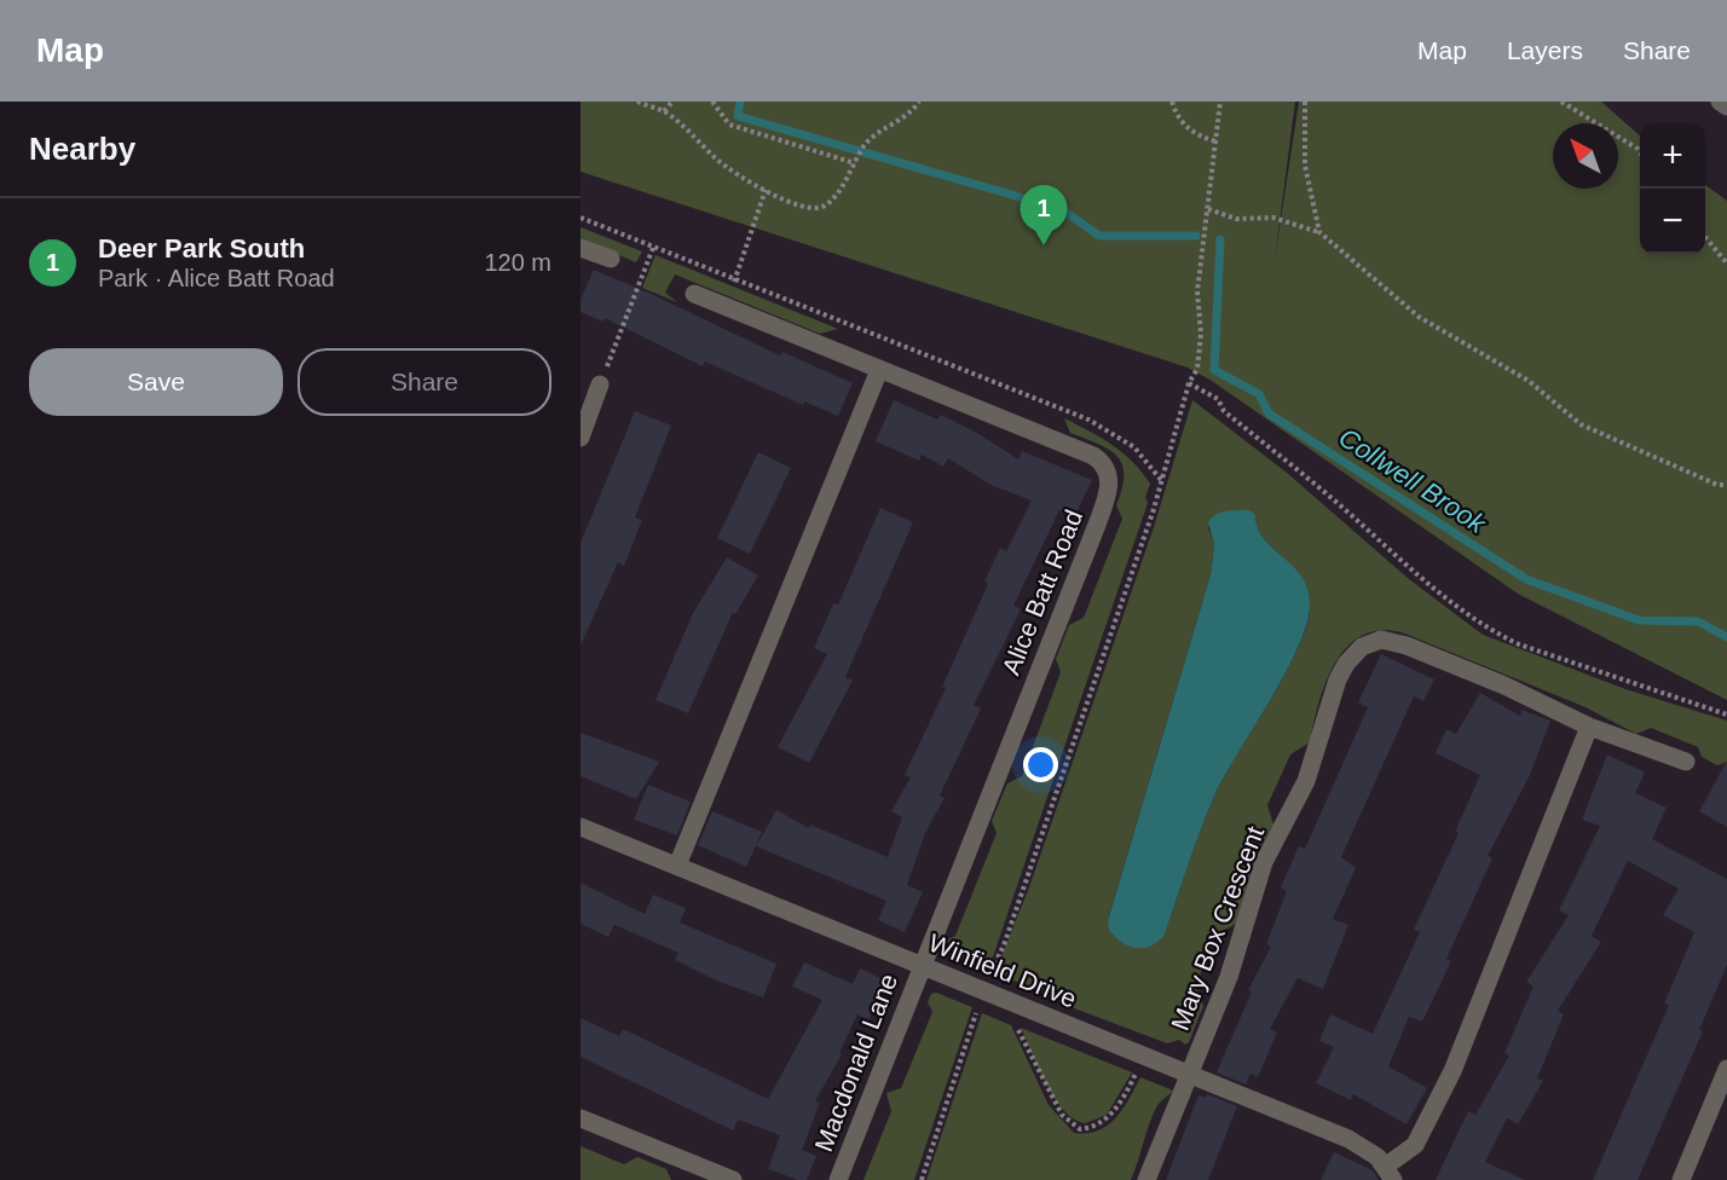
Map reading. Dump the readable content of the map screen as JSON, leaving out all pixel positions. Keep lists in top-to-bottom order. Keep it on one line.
{"streets":{"street":["Alice Batt Road","Mary Box Crescent","Winfield Drive","Macdonald Lane"]},"crossings":[["Alice Batt Road","Winfield Drive"],["Alice Batt Road","Macdonald Lane"],["Mary Box Crescent","Winfield Drive"],["Winfield Drive","Macdonald Lane"]],"water":["Collwell Brook"],"north":"top left","page":{"header":"Map","nav":["Map","Layers","Share"],"heading":"Nearby","map_buttons":["+","−"],"pins":"1","list":[{"mark":"1","name":"Deer Park South","note":"Park · Alice Batt Road","value":"120 m"}],"buttons":["Save","Share"]}}
